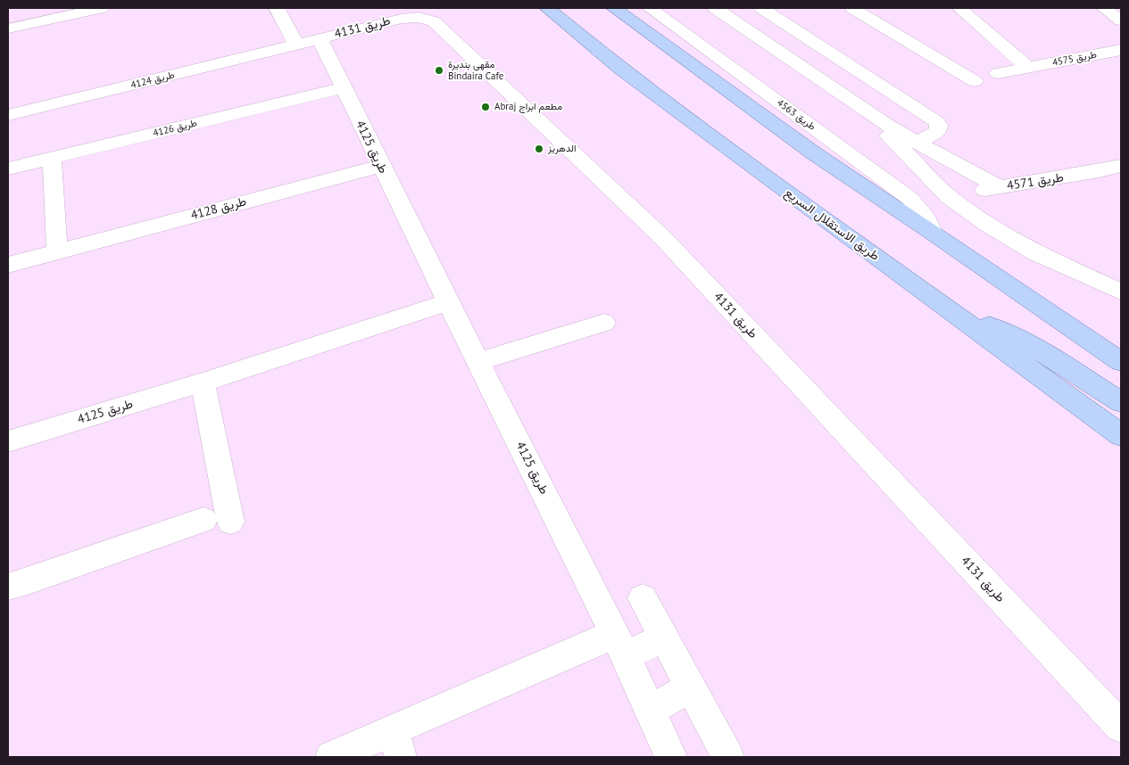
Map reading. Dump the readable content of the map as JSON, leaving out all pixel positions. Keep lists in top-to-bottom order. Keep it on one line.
{"streets":{"main road":["طريق الاستقلال السريع"],"street":["طريق 4131","طريق 4575","طريق 4124","طريق 4563","طريق 4126","طريق 4125","طريق 4571","طريق 4128"]},"crossings":[["طريق 4131","طريق 4124"],["طريق 4131","طريق 4125"],["طريق 4124","طريق 4125"],["طريق 4126","طريق 4125"],["طريق 4125","طريق 4128"]],"places":["مقهى بنديرة Bindaira Cafe","Abraj مطعم ابراج","الدهريز"]}
